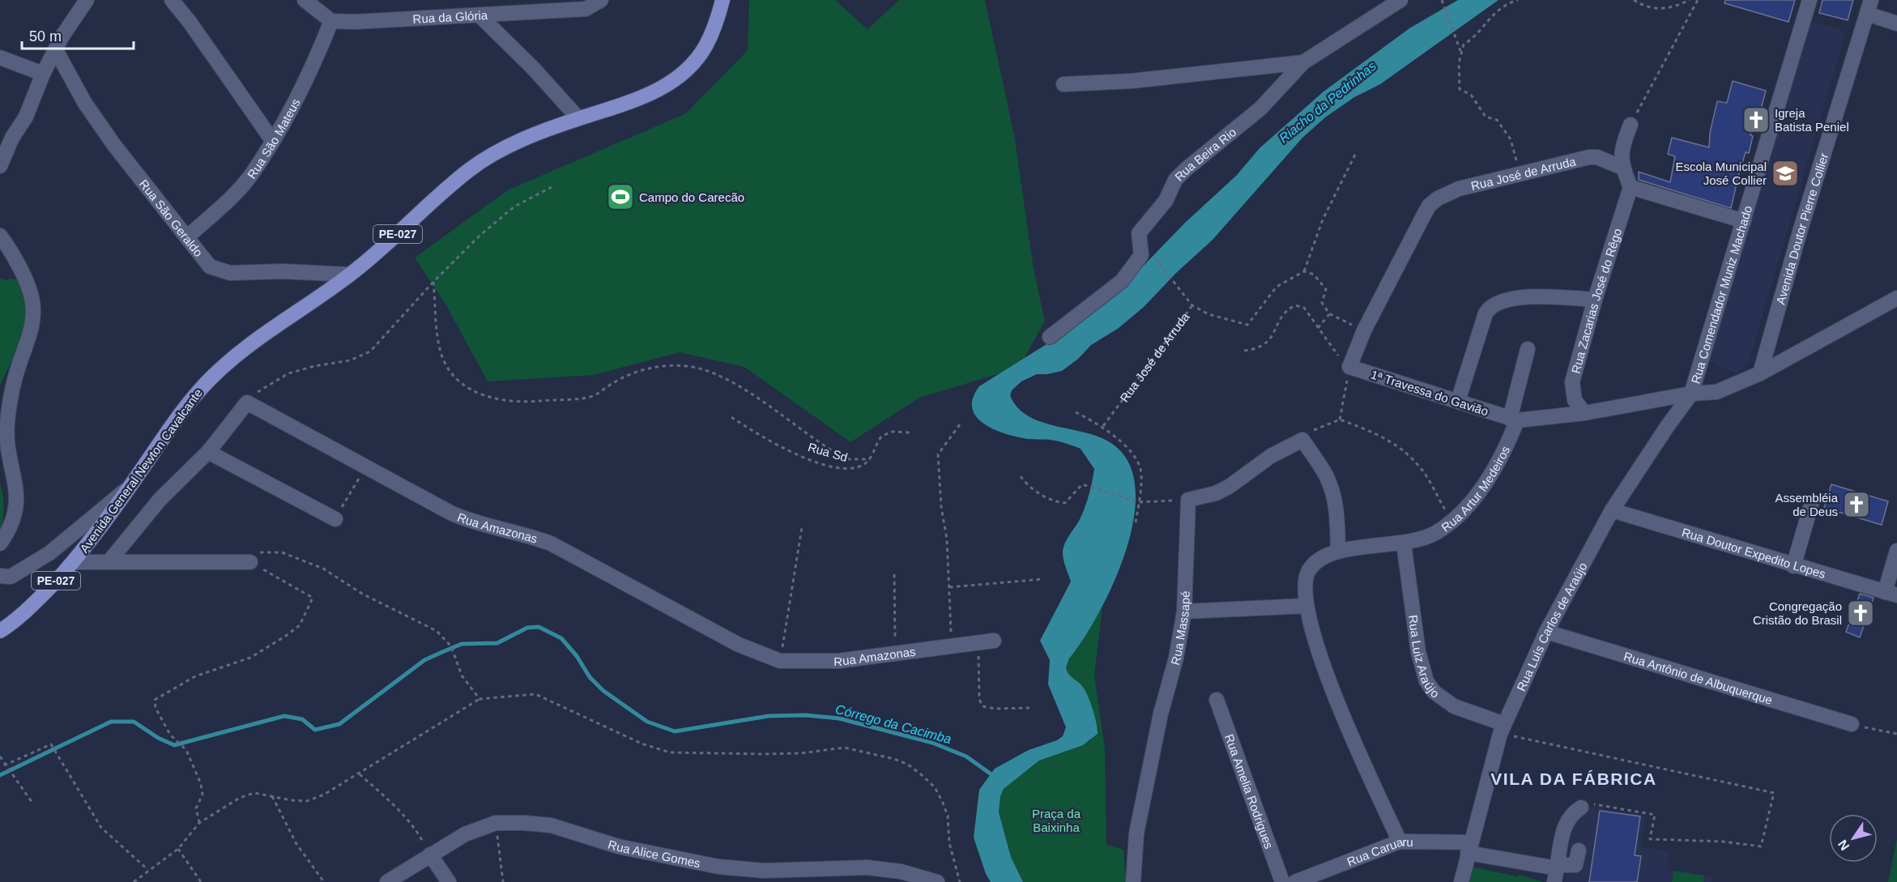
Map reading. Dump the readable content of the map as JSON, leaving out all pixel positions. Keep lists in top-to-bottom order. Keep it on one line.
{"streets":{"main road":["PE-027","Avenida General Newton Cavalcante"],"street":["Rua da Glória","Rua São Mateus","Rua Beira Rio","Rua José de Arruda","Rua São Geraldo","Avenida Doutor Pierre Collier","Rua Comendador Muniz Machado","Rua Zacarias José do Rêgo","1ª Travessa do Gavião","Rua Artur Medeiros","Rua Amazonas","Rua Doutor Expedito Lopes","Rua Luís Carlos de Araújo","Rua Massapé","Rua Luiz Araújo","Rua Antônio de Albuquerque","Rua Amelia Rodrigues","Rua Alice Gomes","Rua Caruaru"],"path":["Rua Sd"]},"crossings":[["Rua da Glória","Rua São Mateus"],["Rua São Mateus","Rua São Geraldo"],["Rua José de Arruda","1ª Travessa do Gavião"],["Rua São Geraldo","Avenida General Newton Cavalcante"],["Rua Comendador Muniz Machado","Rua Luís Carlos de Araújo"],["1ª Travessa do Gavião","Rua Artur Medeiros"],["Rua Artur Medeiros","Rua Luiz Araújo"],["Rua Artur Medeiros","Rua Caruaru"],["Rua Doutor Expedito Lopes","Rua Luís Carlos de Araújo"],["Rua Luís Carlos de Araújo","Rua Luiz Araújo"],["Rua Luís Carlos de Araújo","Rua Antônio de Albuquerque"],["Rua Luís Carlos de Araújo","Rua Caruaru"]],"districts":["VILA DA FÁBRICA"],"water":["Riacho da Pedrinhas","Córrego da Cacimba"],"parks":["Praça da Baixinha"],"places":{"church":["Igreja Batista Peniel","Assembléia de Deus","Congregação Cristão do Brasil"],"school or university":["Escola Municipal José Collier"],"sports":["Campo do Carecão"]},"scale_bar":"50 m","north":"bottom left"}
